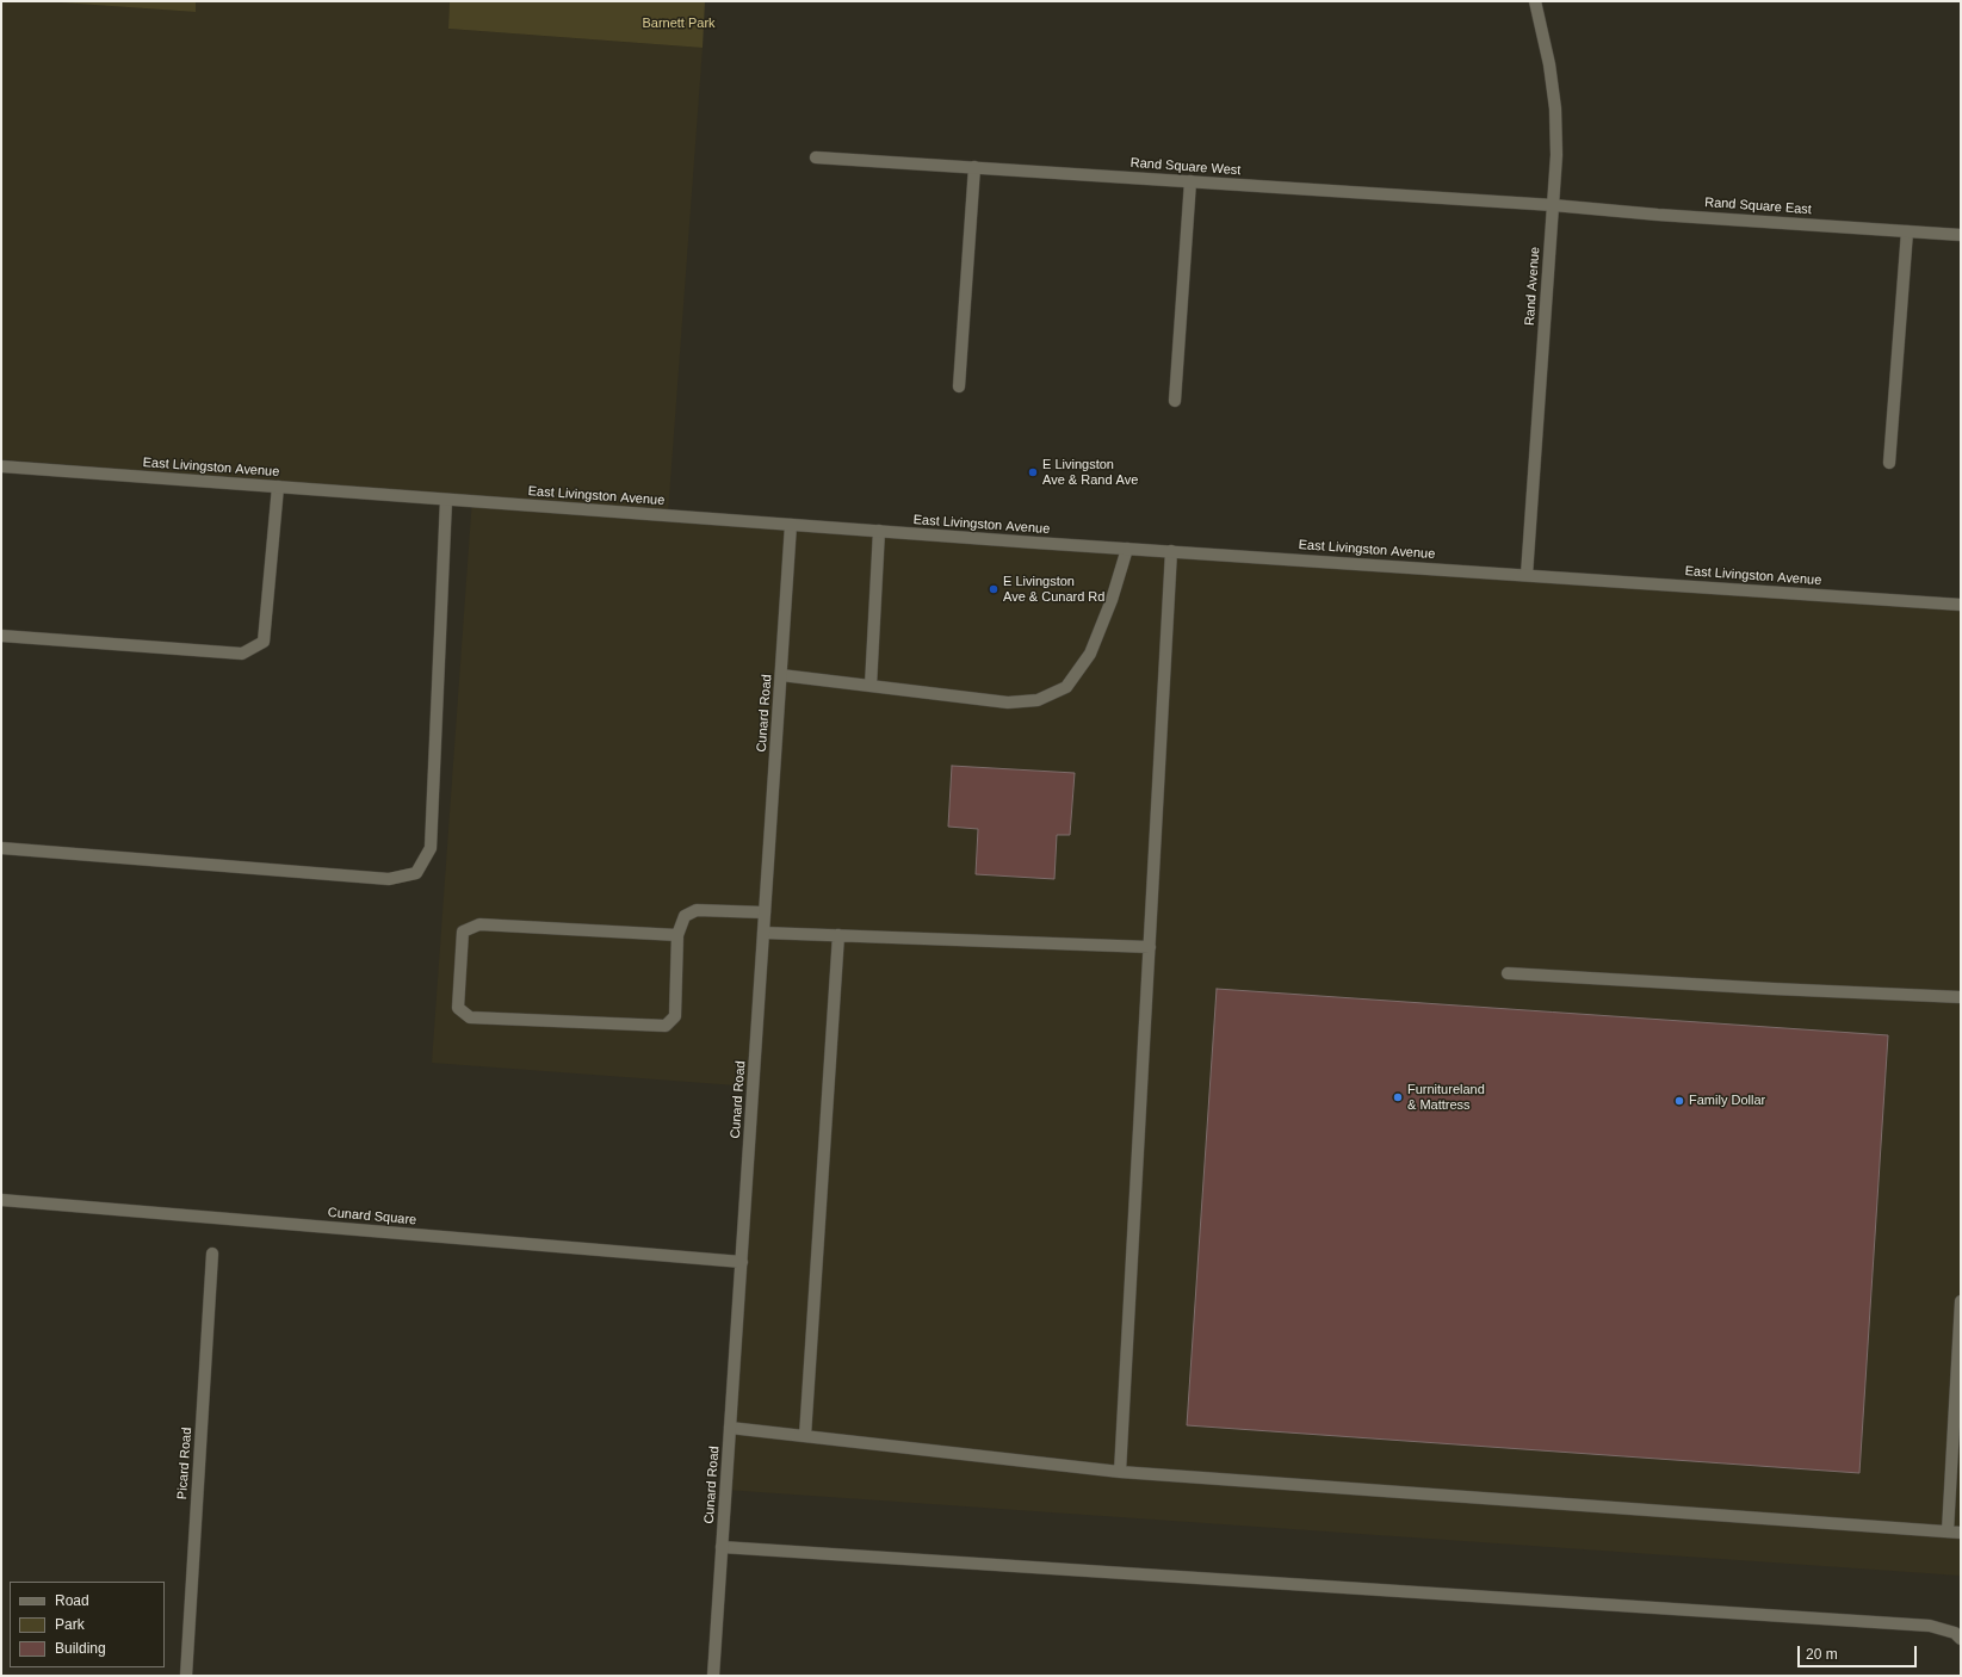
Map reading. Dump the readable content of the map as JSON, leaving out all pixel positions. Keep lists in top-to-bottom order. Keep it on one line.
{"streets":{"street":["Rand Square West","Rand Square East","Rand Avenue","East Livingston Avenue","Cunard Road","Cunard Square","Picard Road"]},"crossings":[["Rand Square West","Rand Square East"],["Rand Square West","Rand Avenue"],["Rand Square East","Rand Avenue"],["Rand Avenue","East Livingston Avenue"],["East Livingston Avenue","Cunard Road"],["Cunard Road","Cunard Square"]],"parks":["Barnett Park"],"places":["E Livingston Ave & Rand Ave","E Livingston Ave & Cunard Rd","Furnitureland & Mattress","Family Dollar"],"legend":["Road","Park","Building"],"scale_bar":"20 m"}
